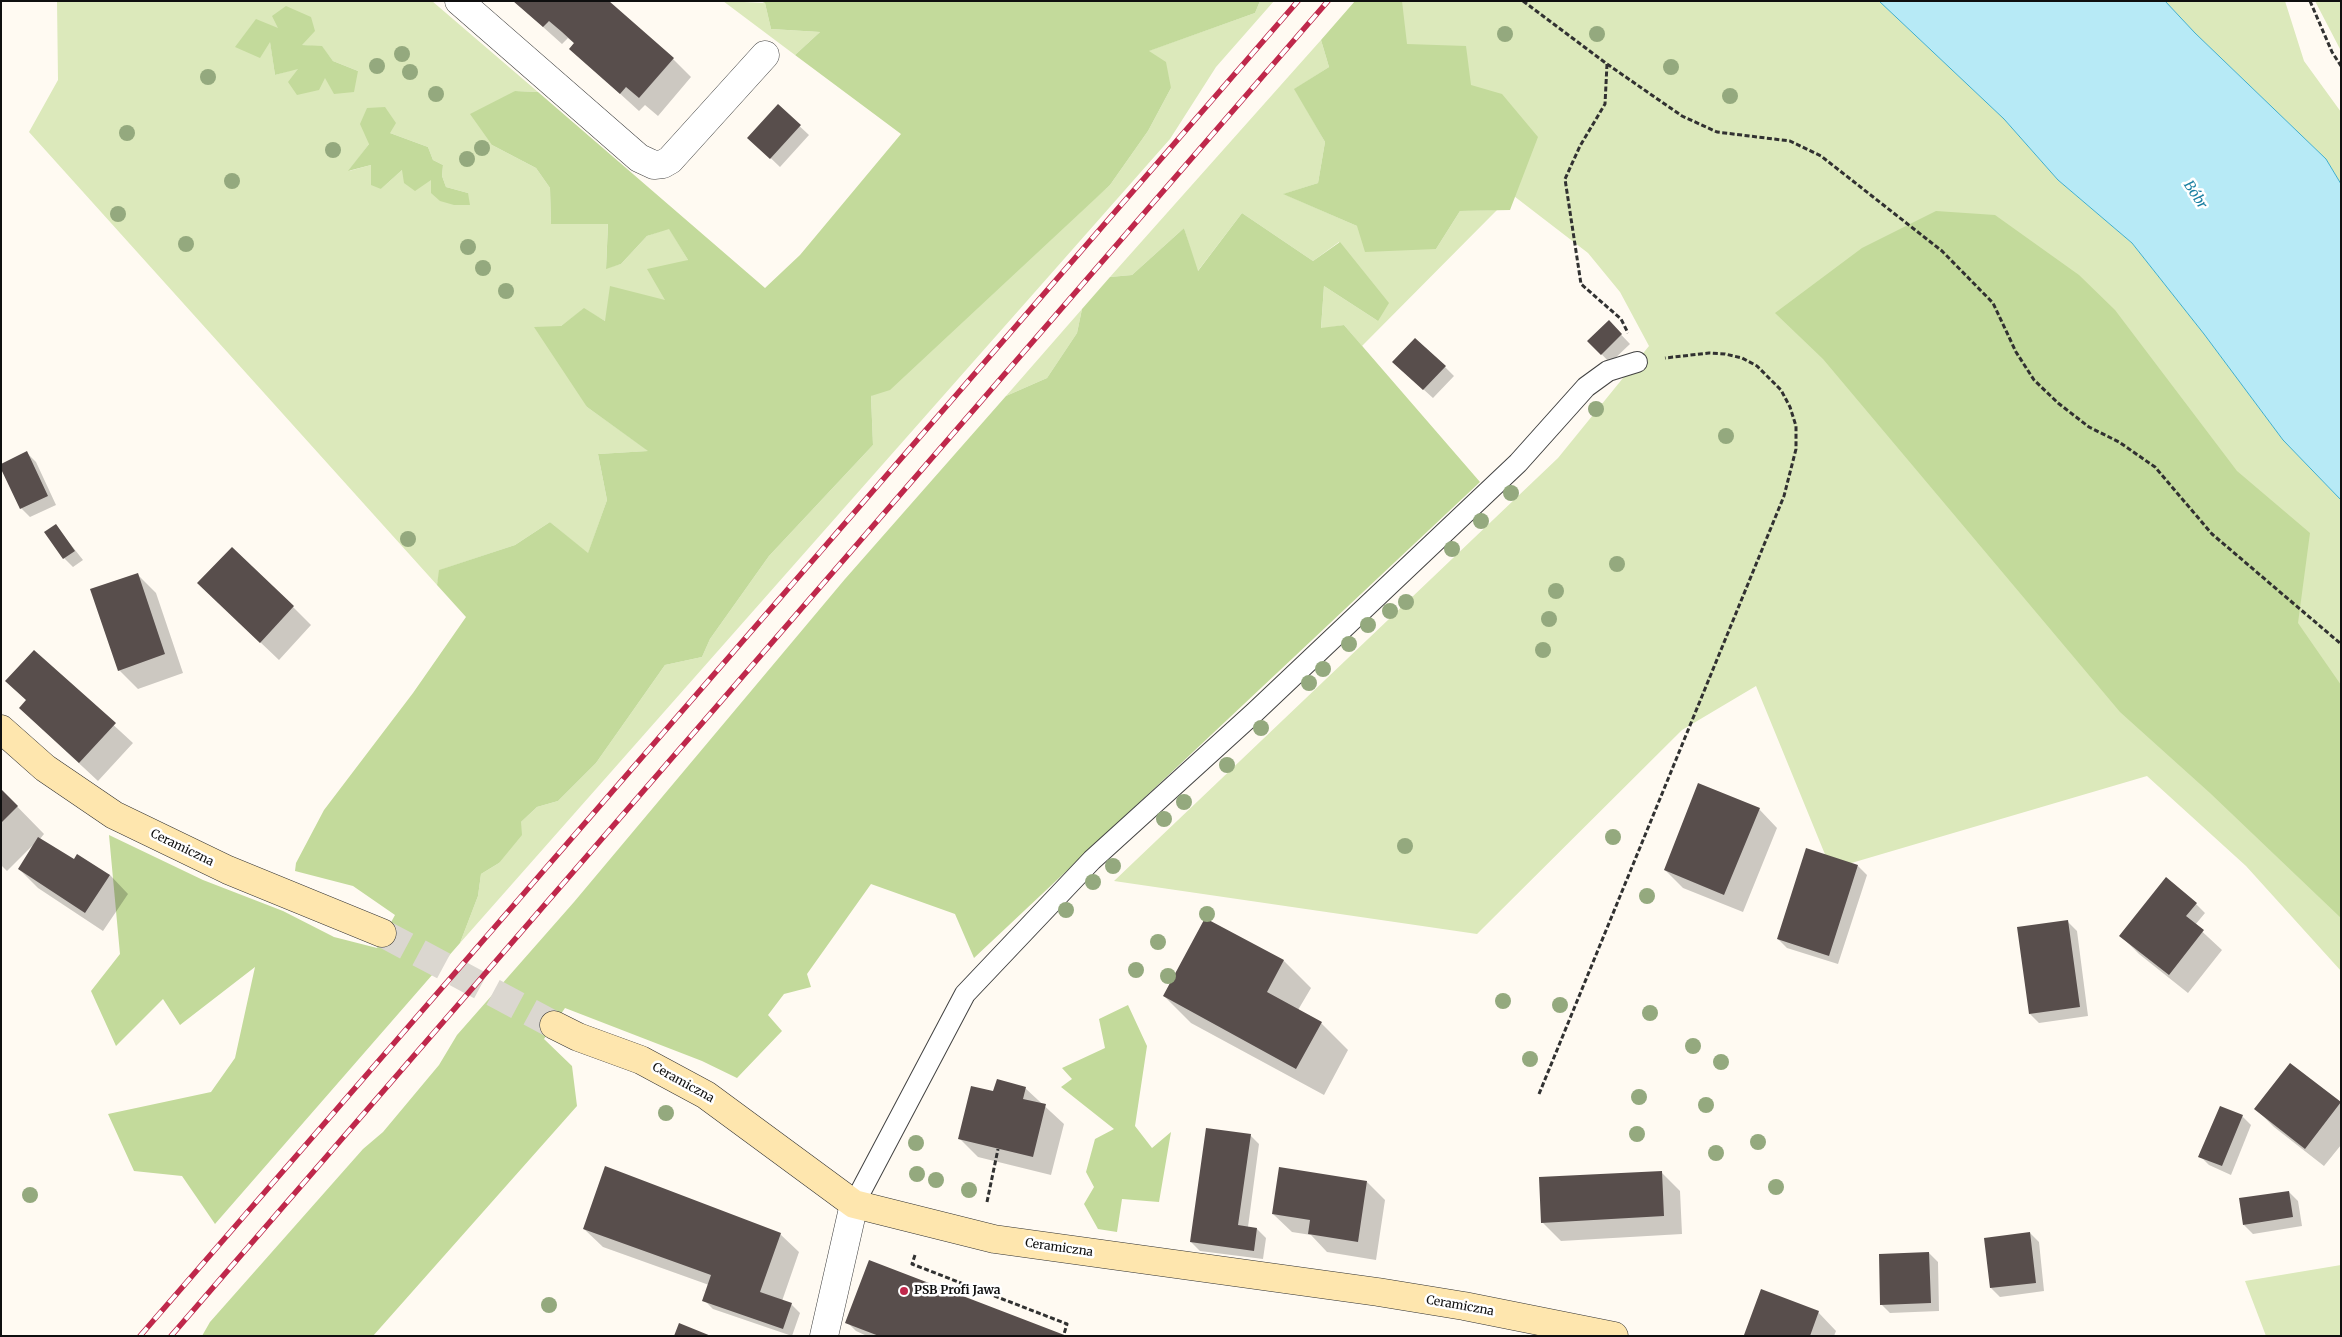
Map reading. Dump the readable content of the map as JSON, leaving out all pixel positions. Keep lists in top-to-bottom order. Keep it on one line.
{"streets":{"street":["Ceramiczna"]},"water":["Bóbr"],"places":["PSB Profi Jawa"]}
